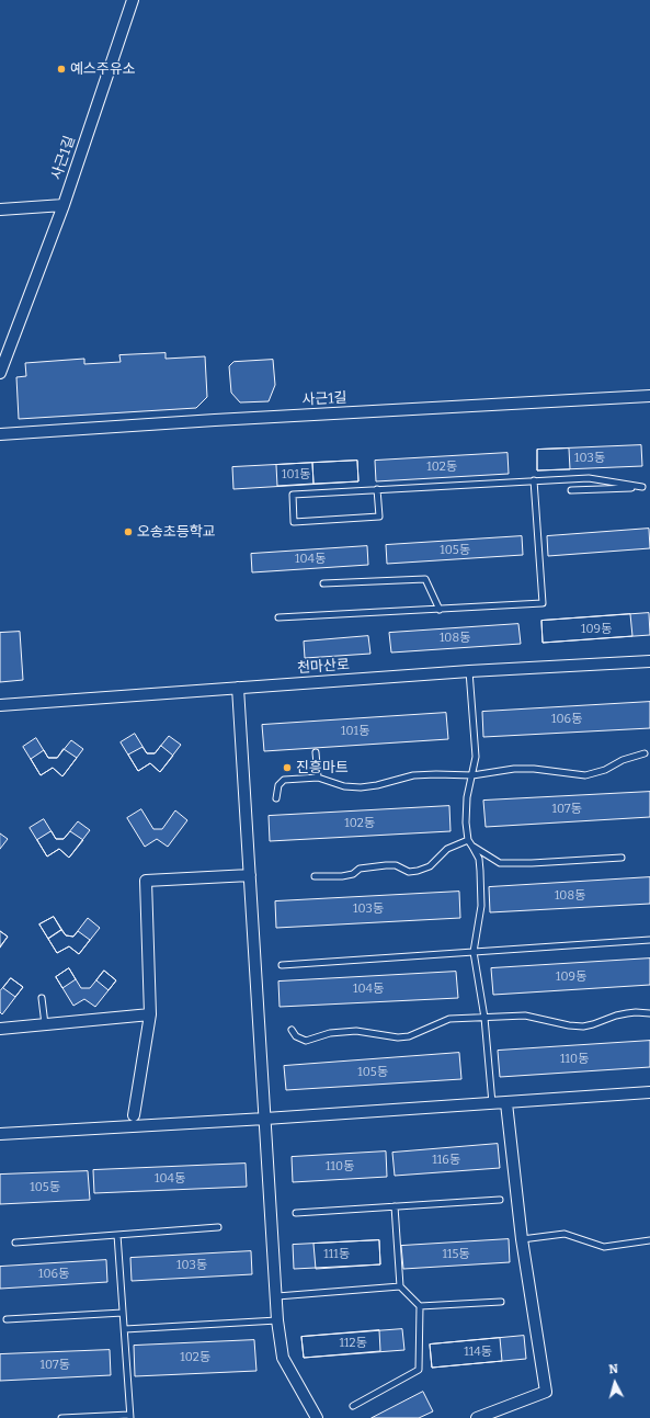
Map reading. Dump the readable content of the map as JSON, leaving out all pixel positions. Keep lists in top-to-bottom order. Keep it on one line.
{"streets":{"street":["사근1길","천마산로"]},"places":["예스주유소","오송초등학교","진흥마트"],"house_numbers":["103동","102동","101동","105동","104동","109동","108동","106동","101동","107동","102동","108동","103동","109동","104동","110동","105동","116동","110동","104동","105동","111동","115동","103동","106동","112동","114동","102동","107동"],"north":"top"}
